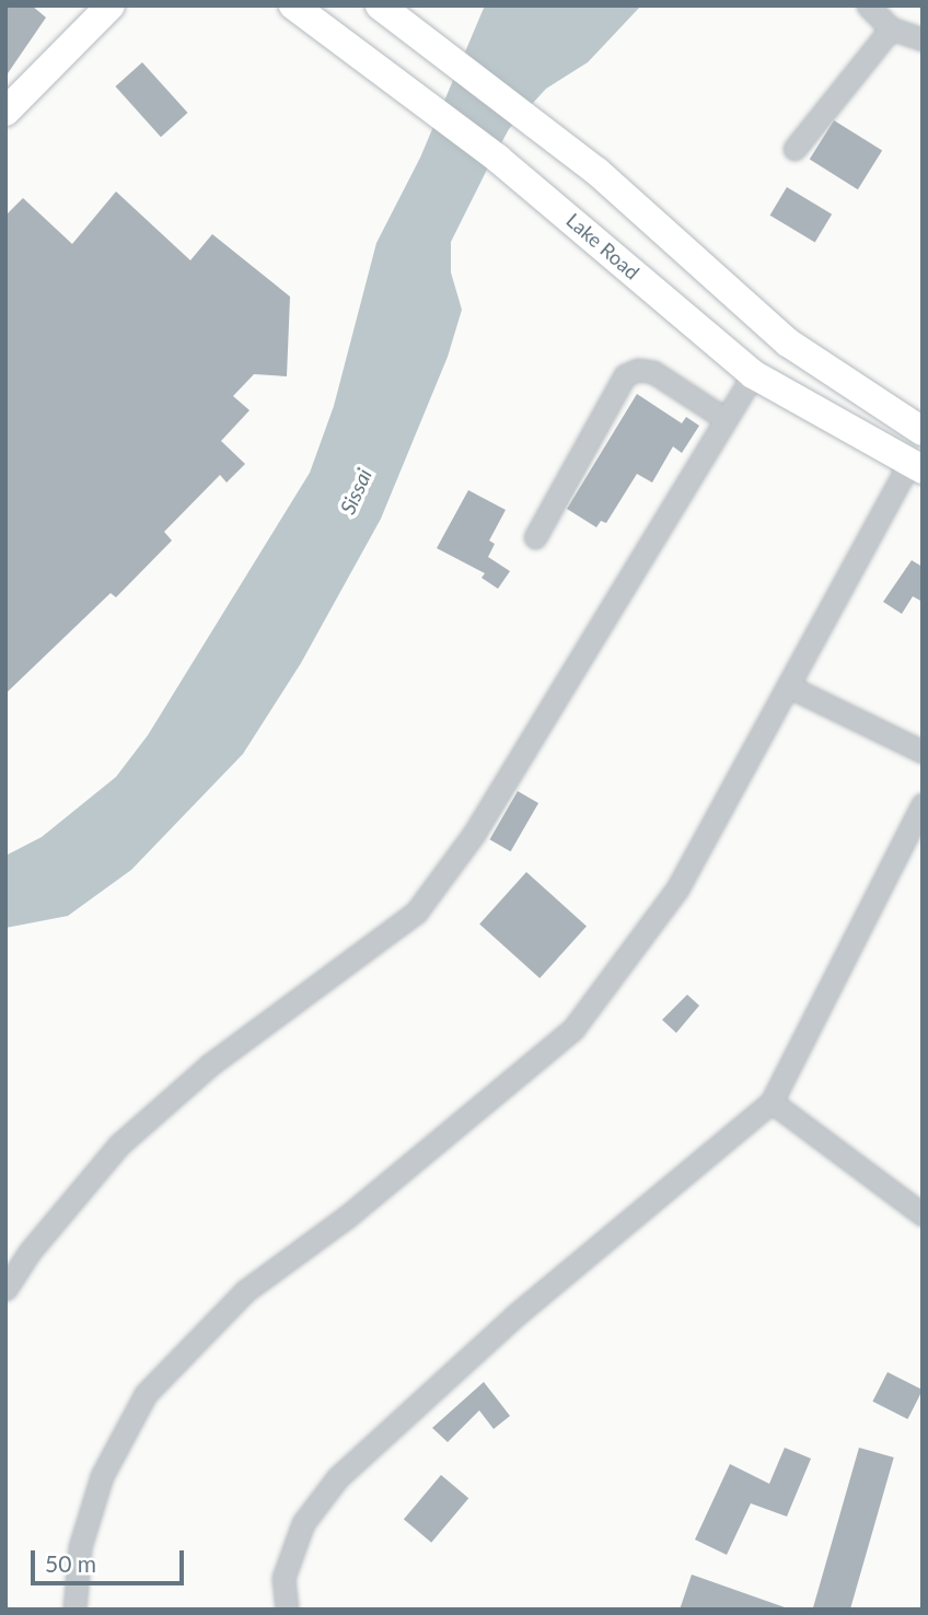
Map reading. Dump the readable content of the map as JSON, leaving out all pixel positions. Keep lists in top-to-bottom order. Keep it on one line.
{"streets":{"main road":["Lake Road"]},"water":["Sissai"],"scale_bar":"50 m"}
